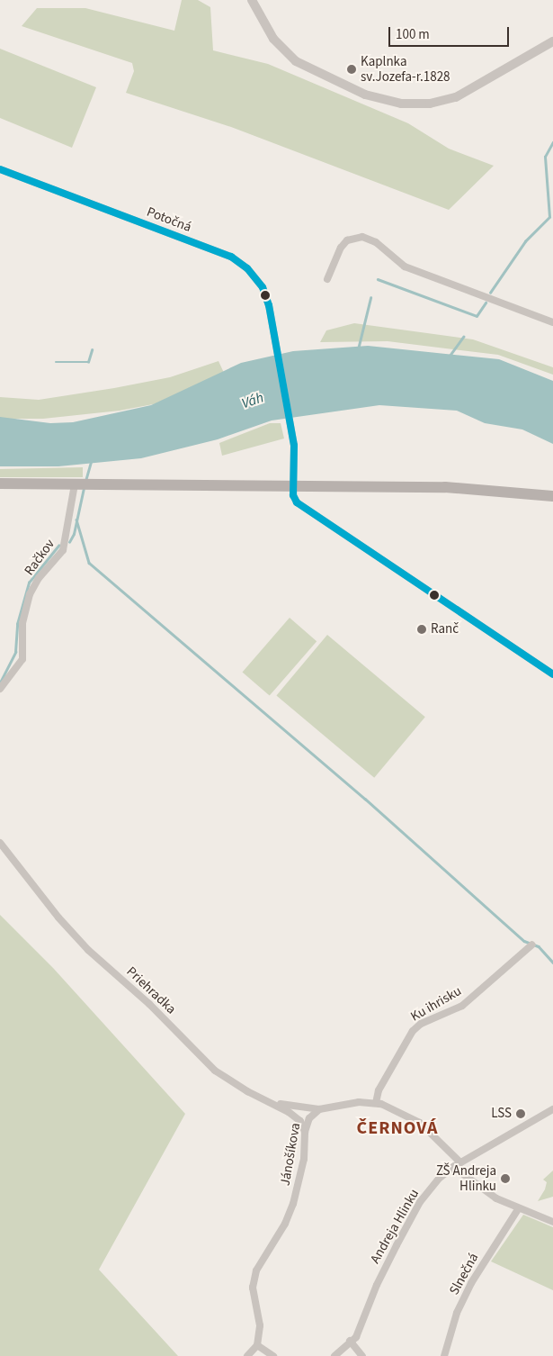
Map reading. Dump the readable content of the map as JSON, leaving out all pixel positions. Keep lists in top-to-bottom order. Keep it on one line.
{"streets":{"street":["Potočná","Račkov","Priehradka","Ku ihrisku","Jánošíkova","Andreja Hlinku","Slnečná"]},"crossings":[["Priehradka","Jánošíkova"]],"districts":["ČERNOVÁ"],"water":["Váh"],"places":["Kaplnka sv.Jozefa-r.1828","Ranč","LSS","ZŠ Andreja Hlinku"],"scale_bar":"100 m"}
